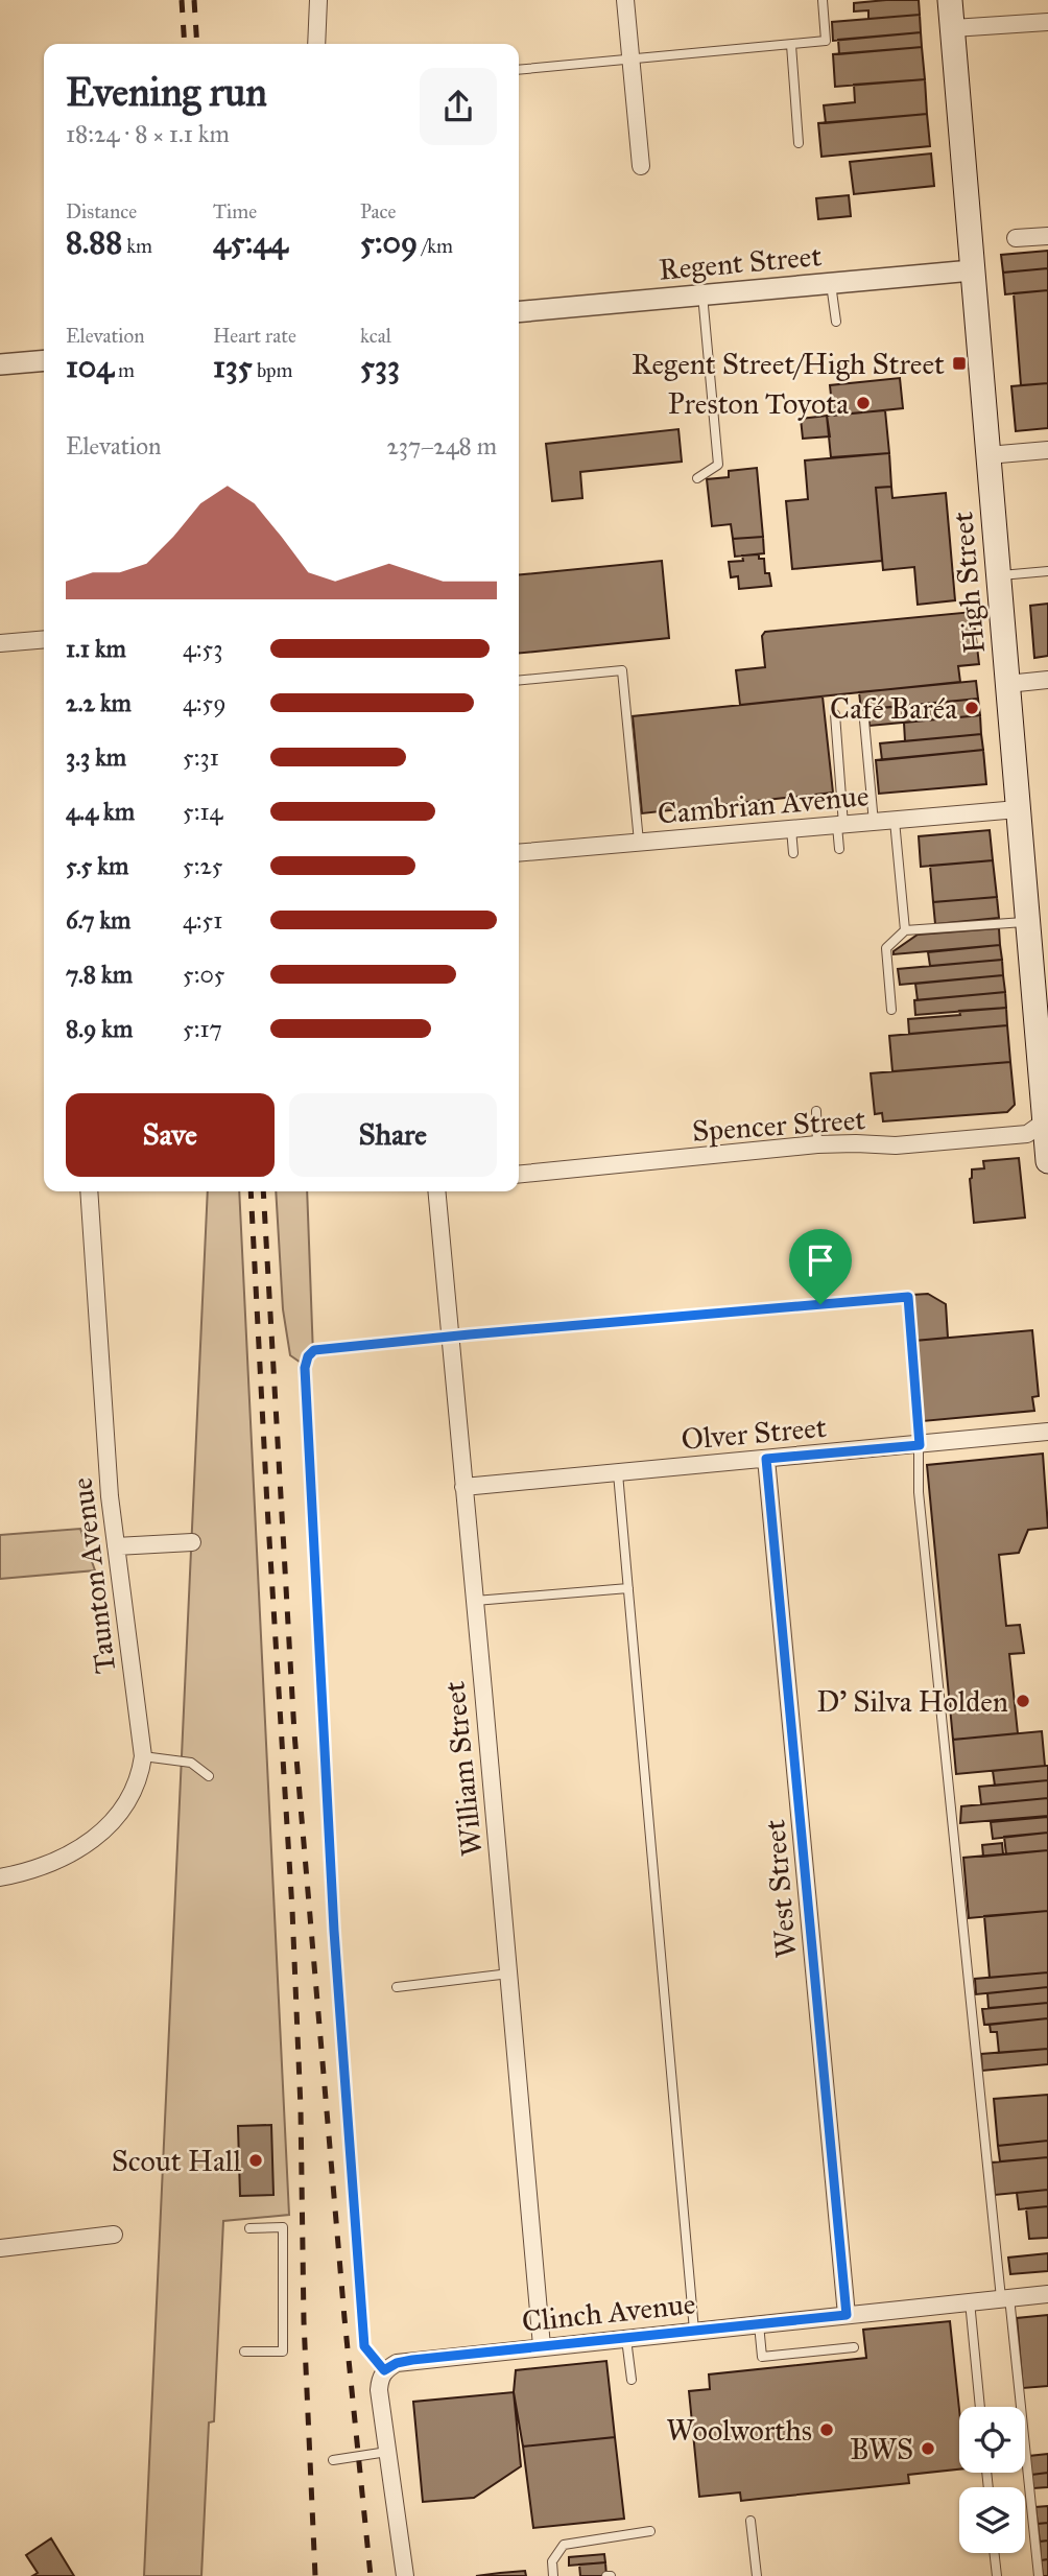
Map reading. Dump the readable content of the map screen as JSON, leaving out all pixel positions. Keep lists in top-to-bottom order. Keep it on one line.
{"streets":{"main road":["High Street"],"street":["Regent Street","Cambrian Avenue","Spencer Street","Olver Street","Taunton Avenue","William Street","West Street","Clinch Avenue"]},"crossings":[["Regent Street","High Street"],["High Street","Cambrian Avenue"],["High Street","Spencer Street"],["Olver Street","William Street"],["Olver Street","West Street"],["William Street","Clinch Avenue"],["West Street","Clinch Avenue"]],"places":{"transit":["Regent Street/High Street"],"other":["Preston Toyota","Café Baréa","D’ Silva Holden","Scout Hall","Woolworths","BWS"]},"page":{"heading":["Evening run","18:24 · 8 × 1.1 km"],"stats":[["Distance","8.88 km"],["Time","45:44"],["Pace","5:09 /km"],["Elevation","104 m"],["Heart rate","135 bpm"],["kcal","533"]],"chart":["Elevation","237–248 m"],"list":[{"name":"1.1 km","note":"4:53"},{"name":"2.2 km","note":"4:59"},{"name":"3.3 km","note":"5:31"},{"name":"4.4 km","note":"5:14"},{"name":"5.5 km","note":"5:25"},{"name":"6.7 km","note":"4:51"},{"name":"7.8 km","note":"5:05"},{"name":"8.9 km","note":"5:17"}],"buttons":["Save","Share"]}}
